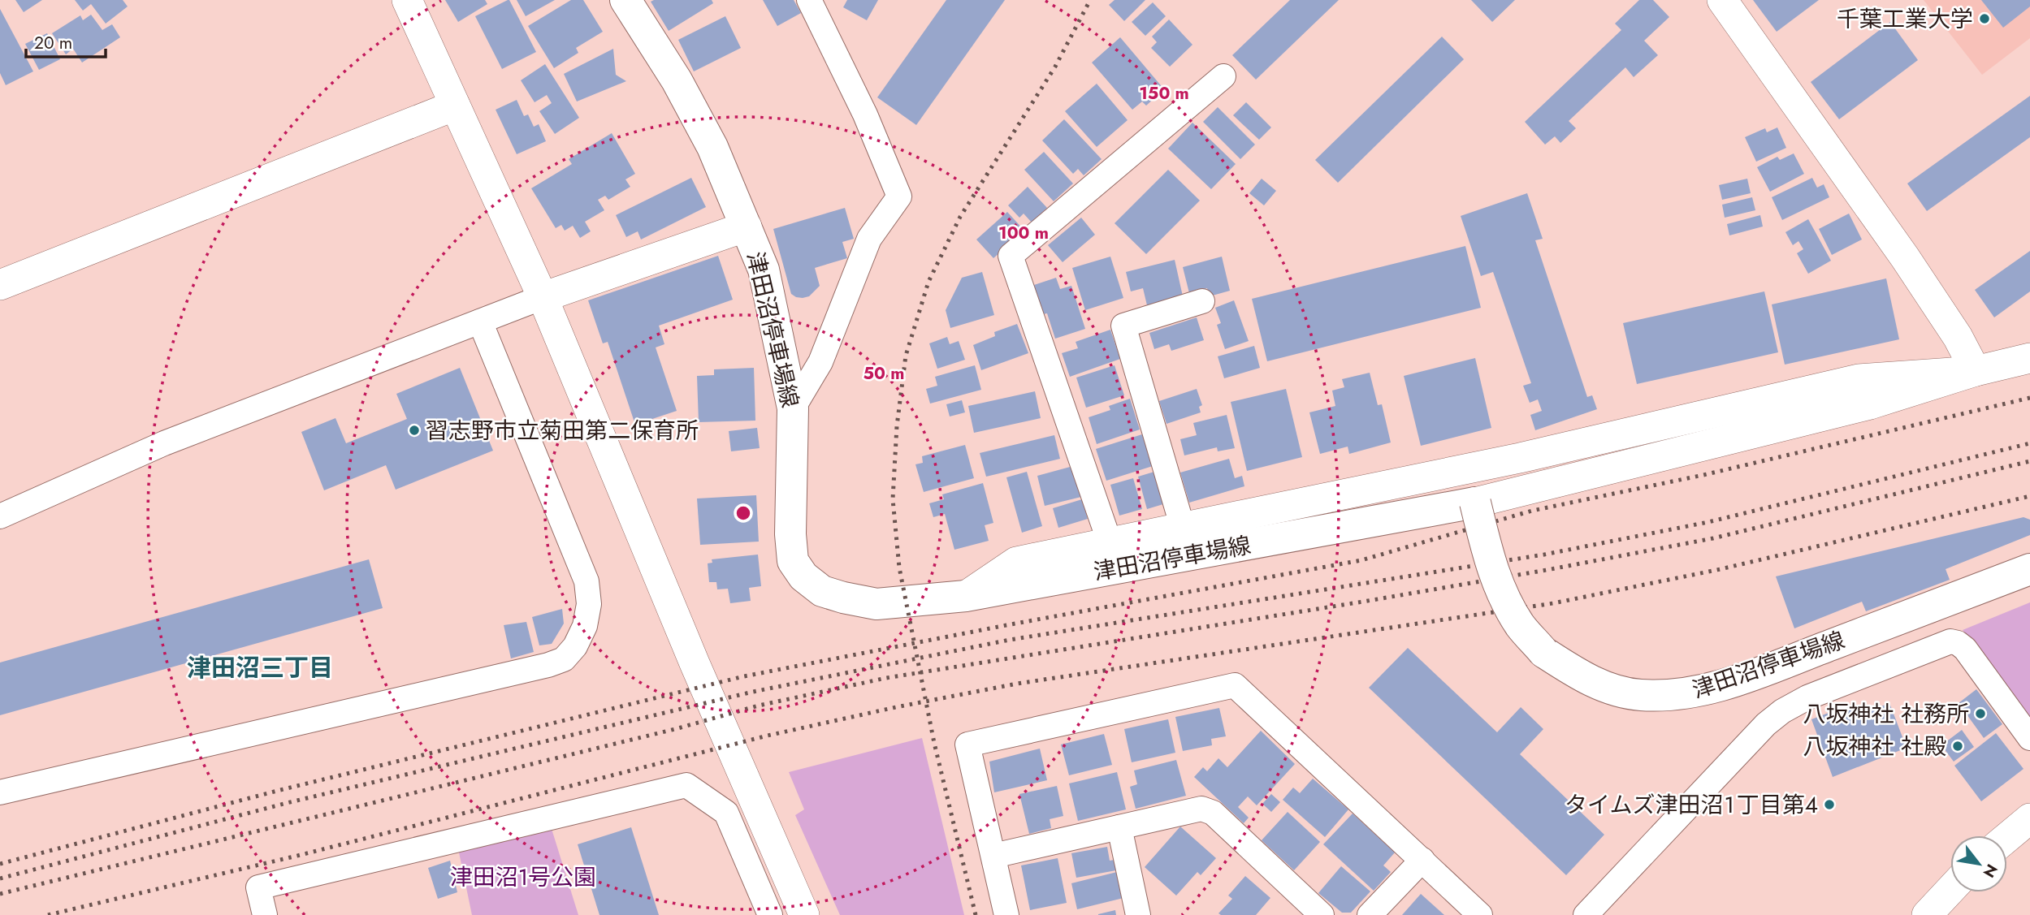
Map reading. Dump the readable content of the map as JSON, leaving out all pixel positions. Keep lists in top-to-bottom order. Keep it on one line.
{"streets":{"main road":["津田沼停車場線"]},"districts":["津田沼三丁目"],"parks":["津田沼1号公園"],"places":["千葉工業大学","習志野市立菊田第二保育所","八坂神社 社務所","八坂神社 社殿","タイムズ津田沼１丁目第４"],"scale_bar":"20 m","north":"bottom right","rings":["150 m","100 m","50 m"]}
